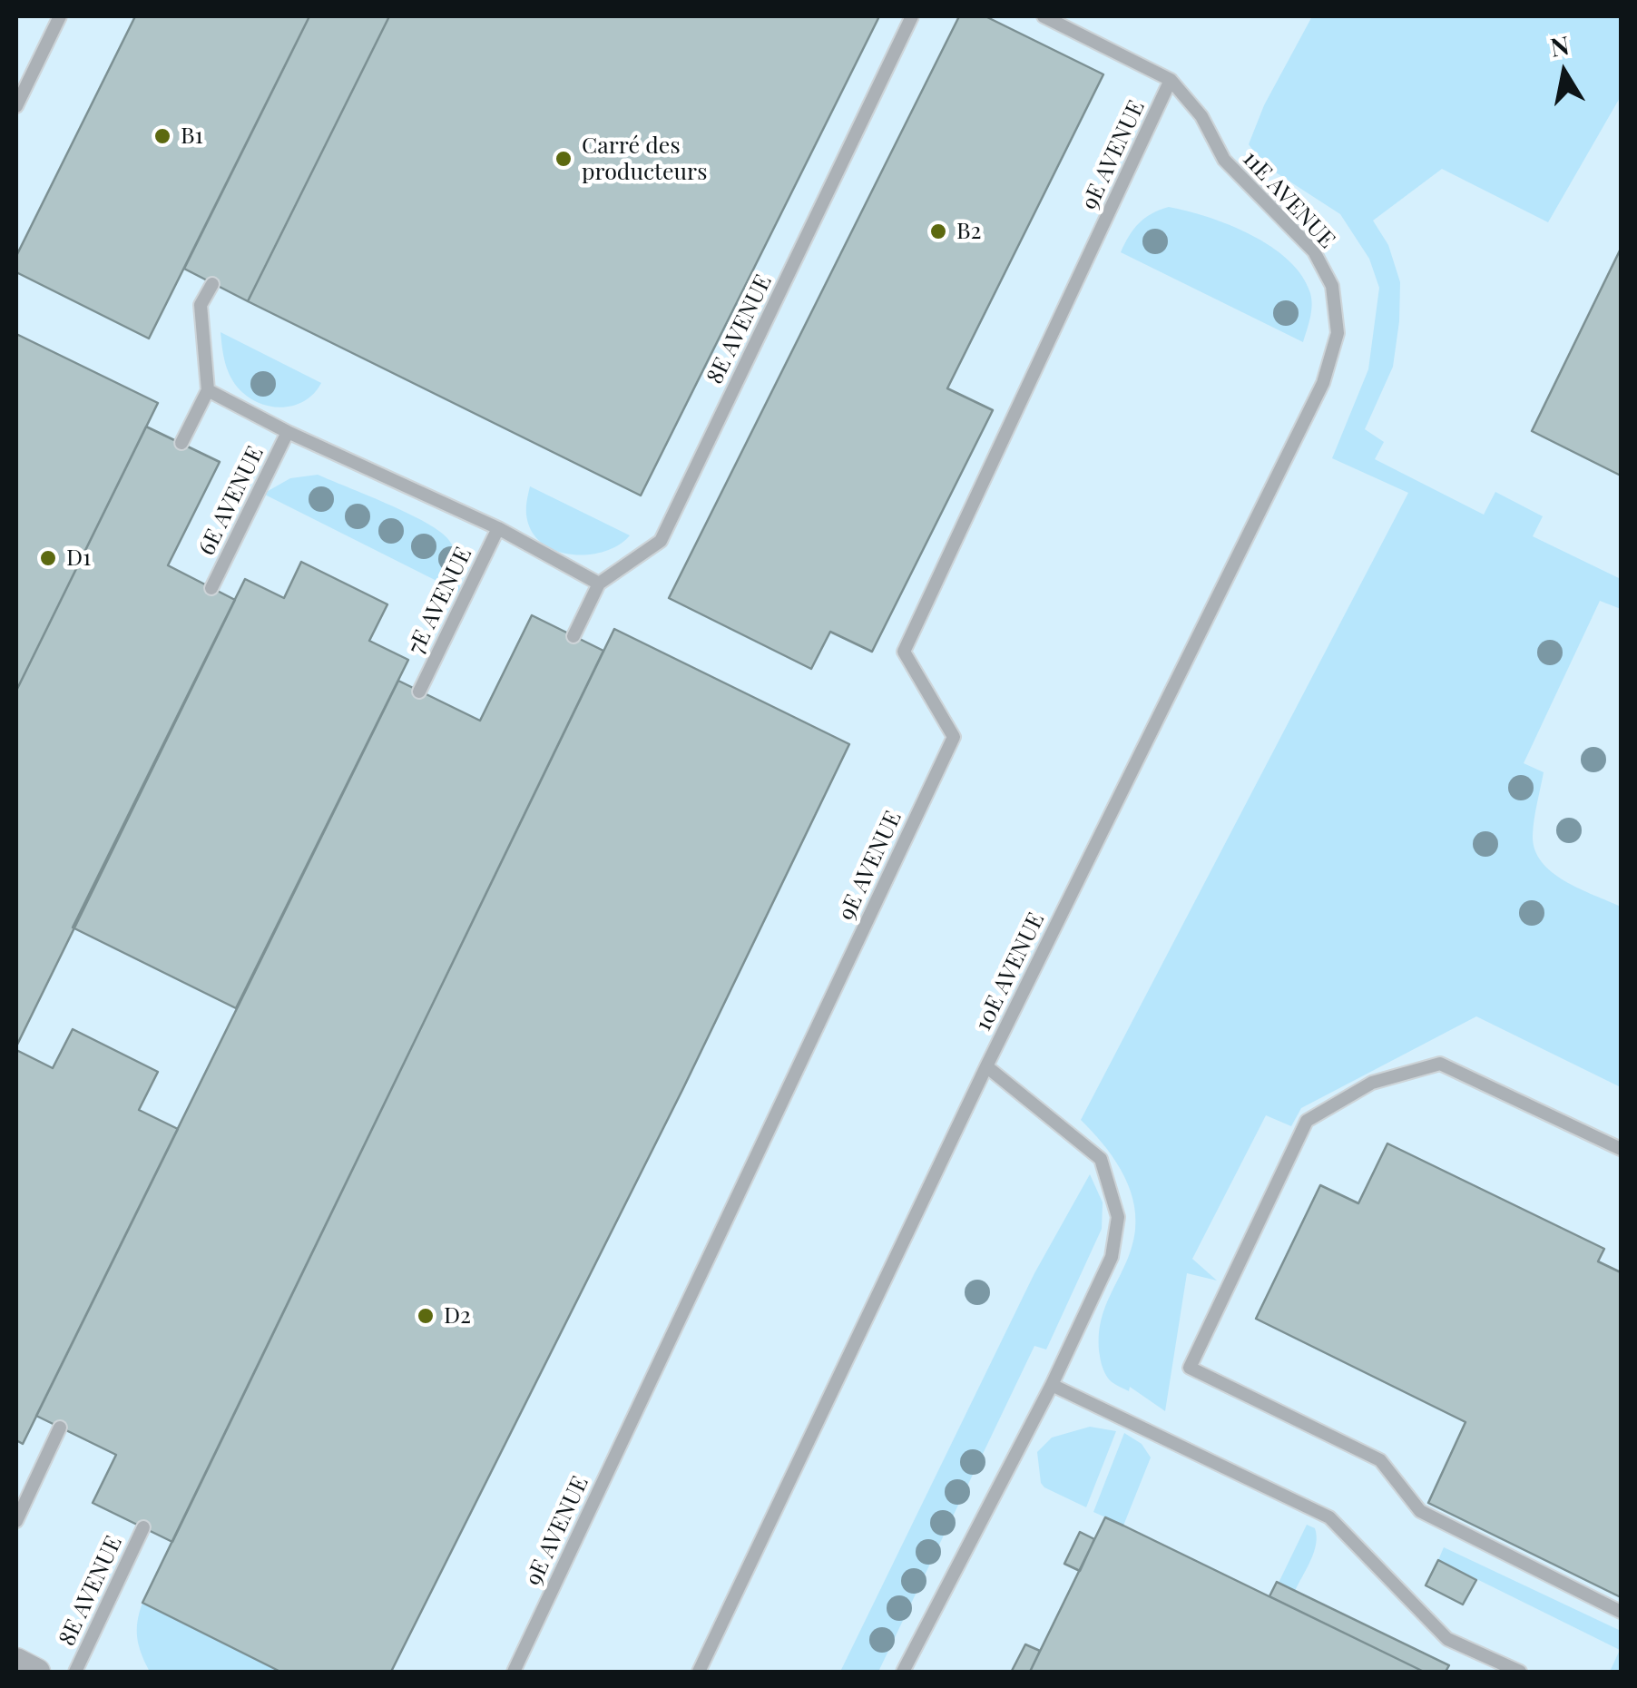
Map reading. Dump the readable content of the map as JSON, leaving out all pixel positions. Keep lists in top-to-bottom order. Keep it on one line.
{"streets":{"lane":["9E AVENUE","11E AVENUE","8E AVENUE","6E AVENUE","7E AVENUE","10E AVENUE"]},"crossings":[["9E AVENUE","11E AVENUE"],["11E AVENUE","10E AVENUE"]],"places":["B1","Carré des producteurs","B2","D1","D2"],"north":"top"}
